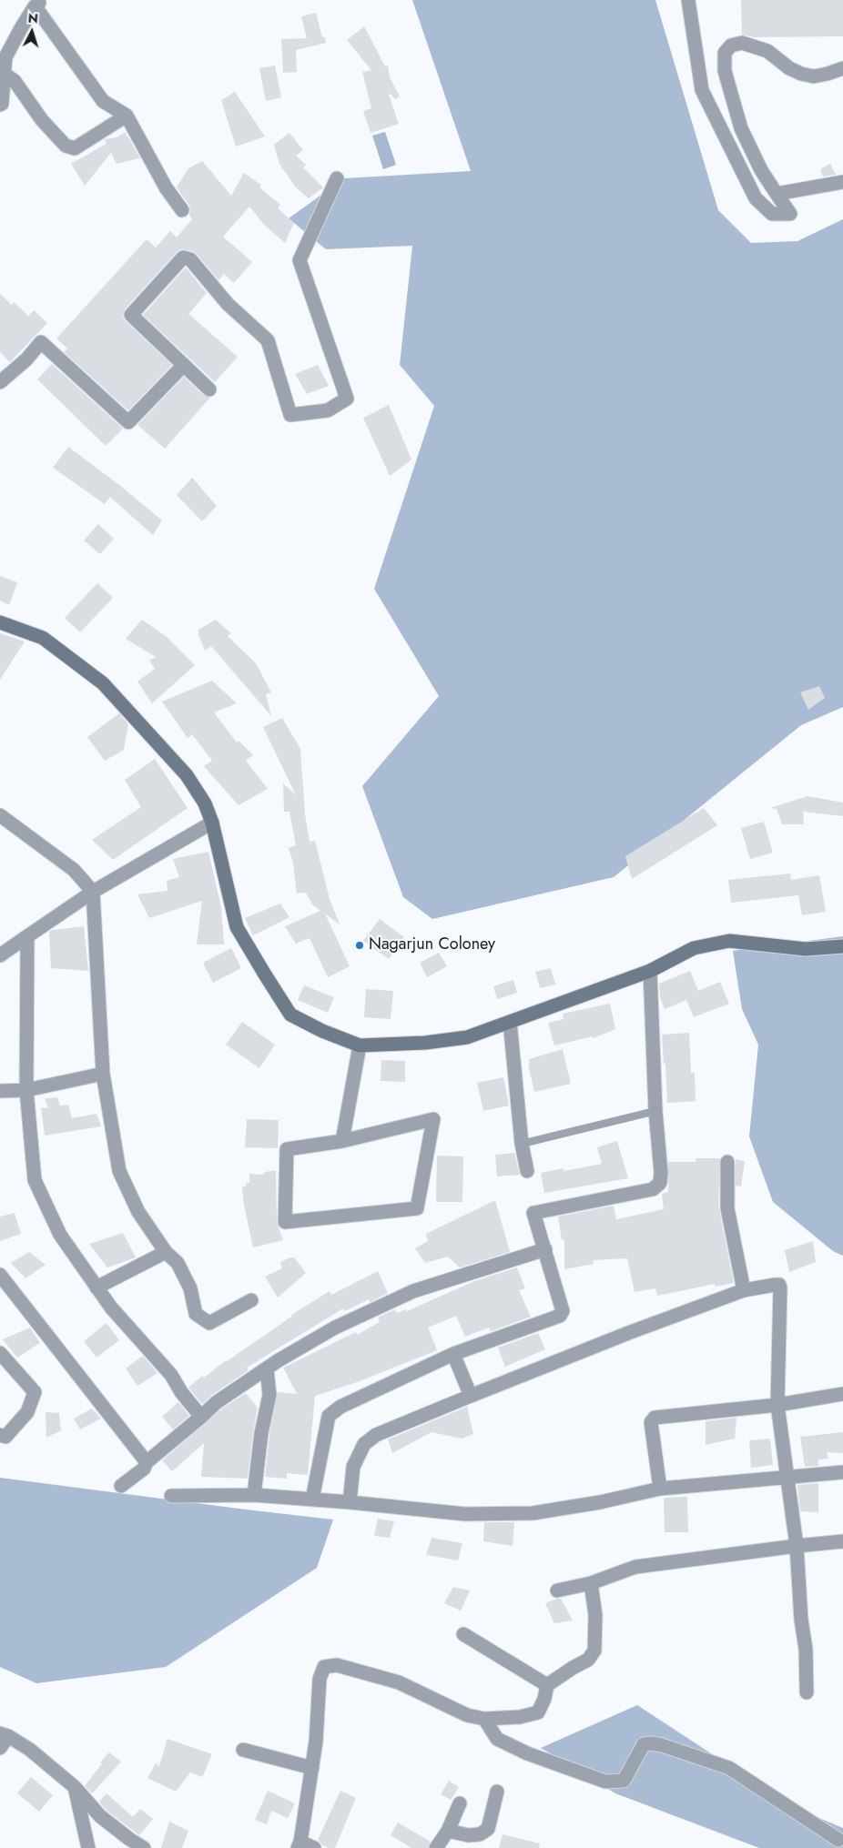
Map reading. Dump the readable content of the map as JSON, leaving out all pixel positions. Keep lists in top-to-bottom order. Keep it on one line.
{"places":["Nagarjun Coloney"],"north":"top"}
